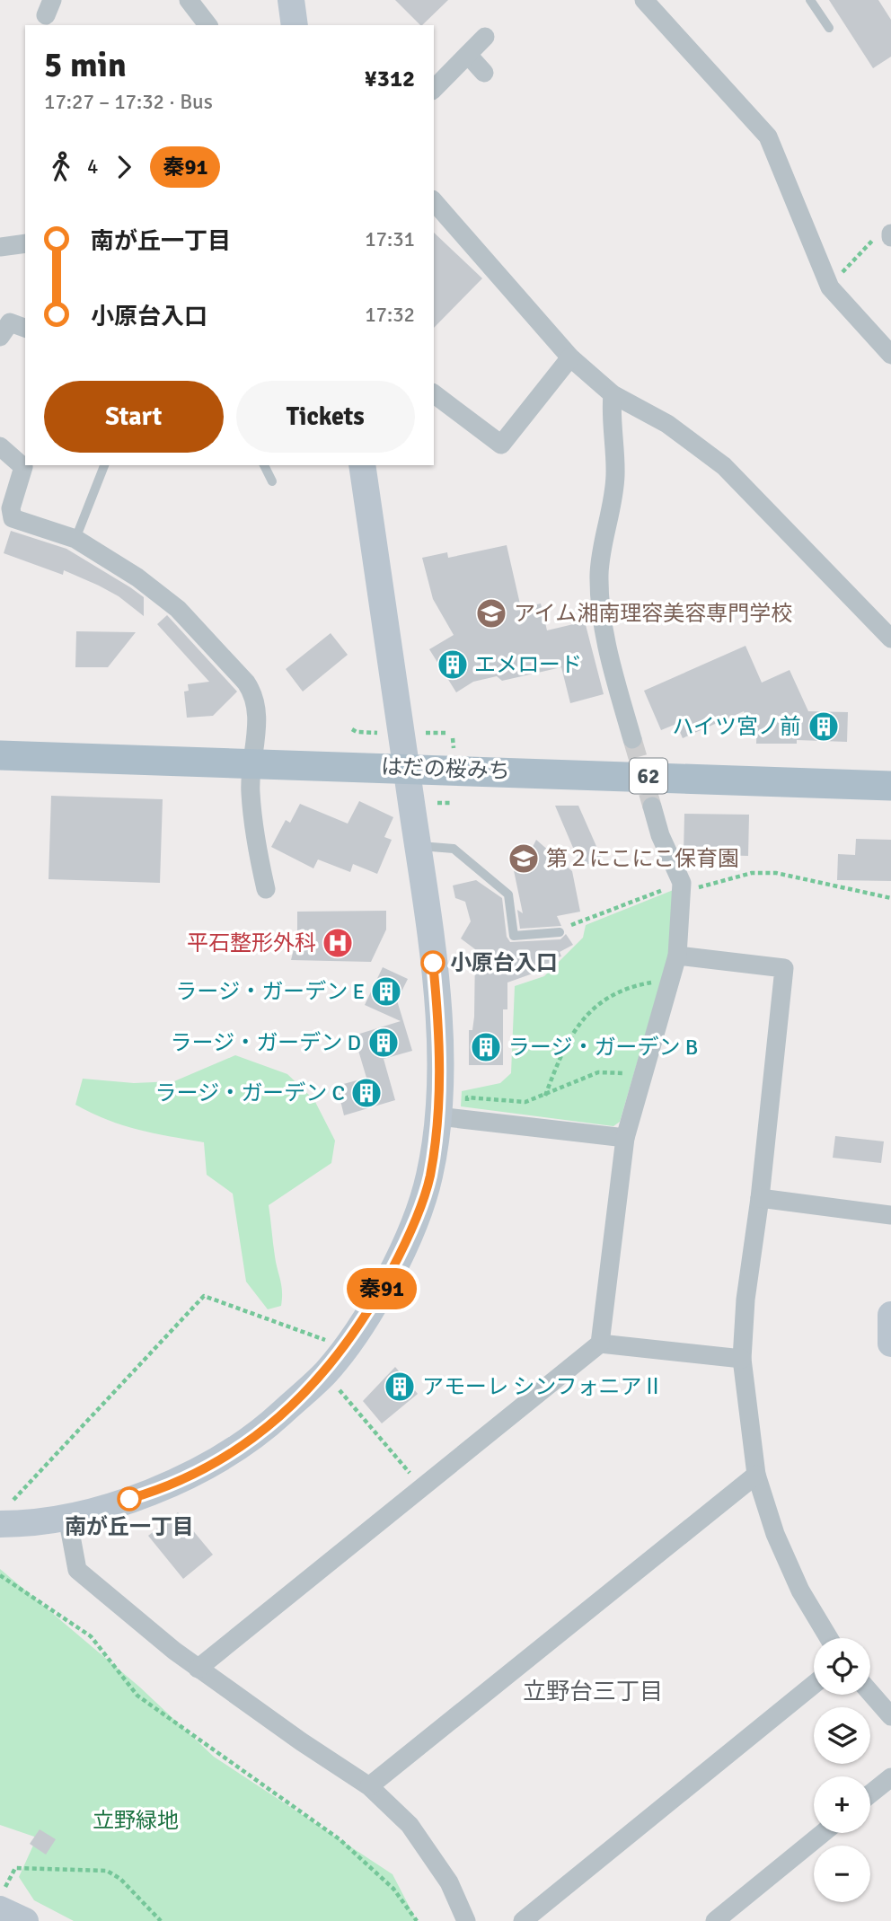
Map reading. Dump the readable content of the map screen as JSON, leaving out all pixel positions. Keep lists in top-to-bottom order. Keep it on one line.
{"streets":{"main road":["はだの桜みち","62"]},"districts":["立野台三丁目"],"parks":["立野緑地"],"places":{"school or university":["アイム湘南理容美容専門学校","第２にこにこ保育園"],"building":["エメロード","ハイツ宮ノ前","ラージ・ガーデン E","ラージ・ガーデン D","ラージ・ガーデン B","ラージ・ガーデン C","アモーレ シンフォニアⅡ"],"hospital":["平石整形外科"],"other":["小原台入口","南が丘一丁目"]},"lines":["bus line 秦91"],"page":{"on_map":"秦91","heading":["5 min","17:27 – 17:32 · Bus","¥312"],"legs":["4","秦91"],"list":[{"name":"南が丘一丁目","value":"17:31"},{"name":"小原台入口","value":"17:32"}],"buttons":["Start","Tickets"],"map_buttons":["+","−"]}}
